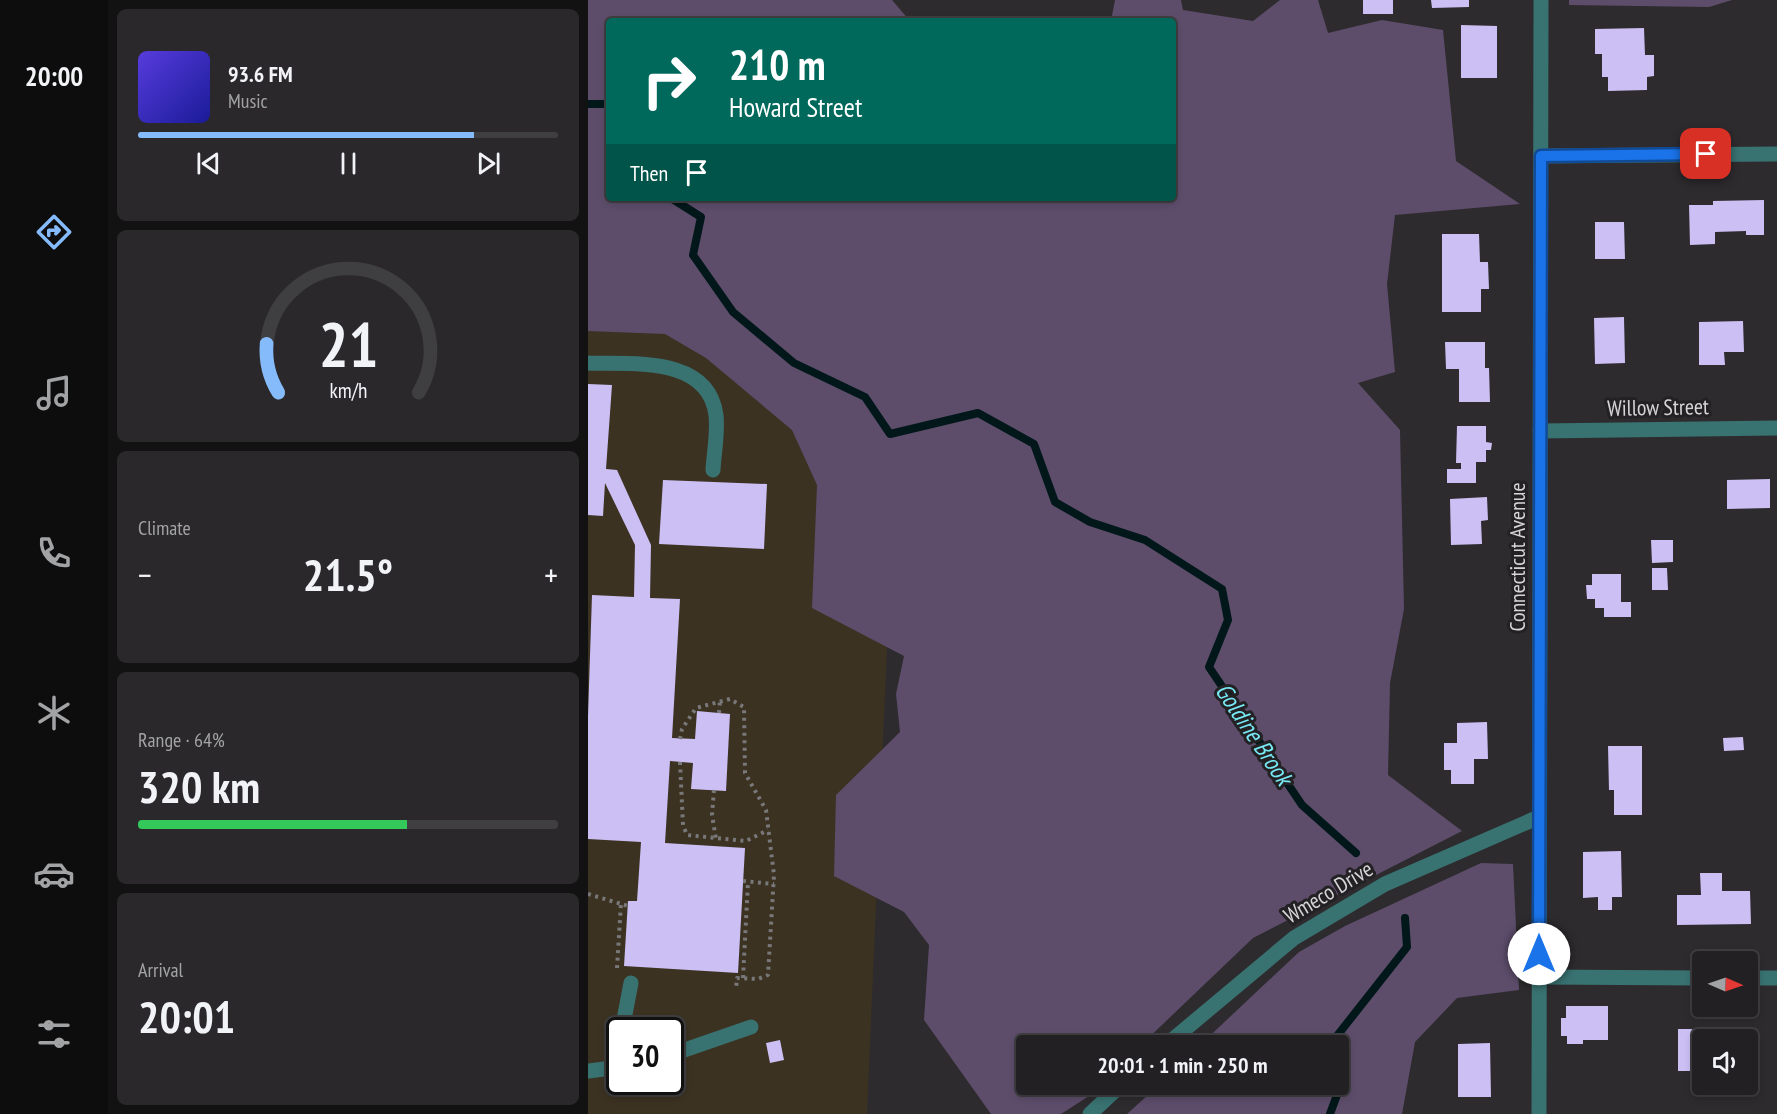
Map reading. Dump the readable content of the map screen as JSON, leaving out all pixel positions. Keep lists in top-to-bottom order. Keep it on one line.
{"streets":{"street":["Willow Street","Connecticut Avenue","Wmeco Drive"]},"crossings":[["Willow Street","Connecticut Avenue"],["Connecticut Avenue","Wmeco Drive"]],"water":["Goldine Brook"],"north":"right","page":{"tabs":"20:00","turn":["210 m","Howard Street"],"song":["93.6 FM","Music"],"then":"Then","tile":["Climate",["Range · 64%","320 km"],["Arrival","20:01"]],"heat":["−","21.5°","+"],"limit":"30","trip":"20:01 · 1 min · 250 m","gauge":["21","km/h"]}}
